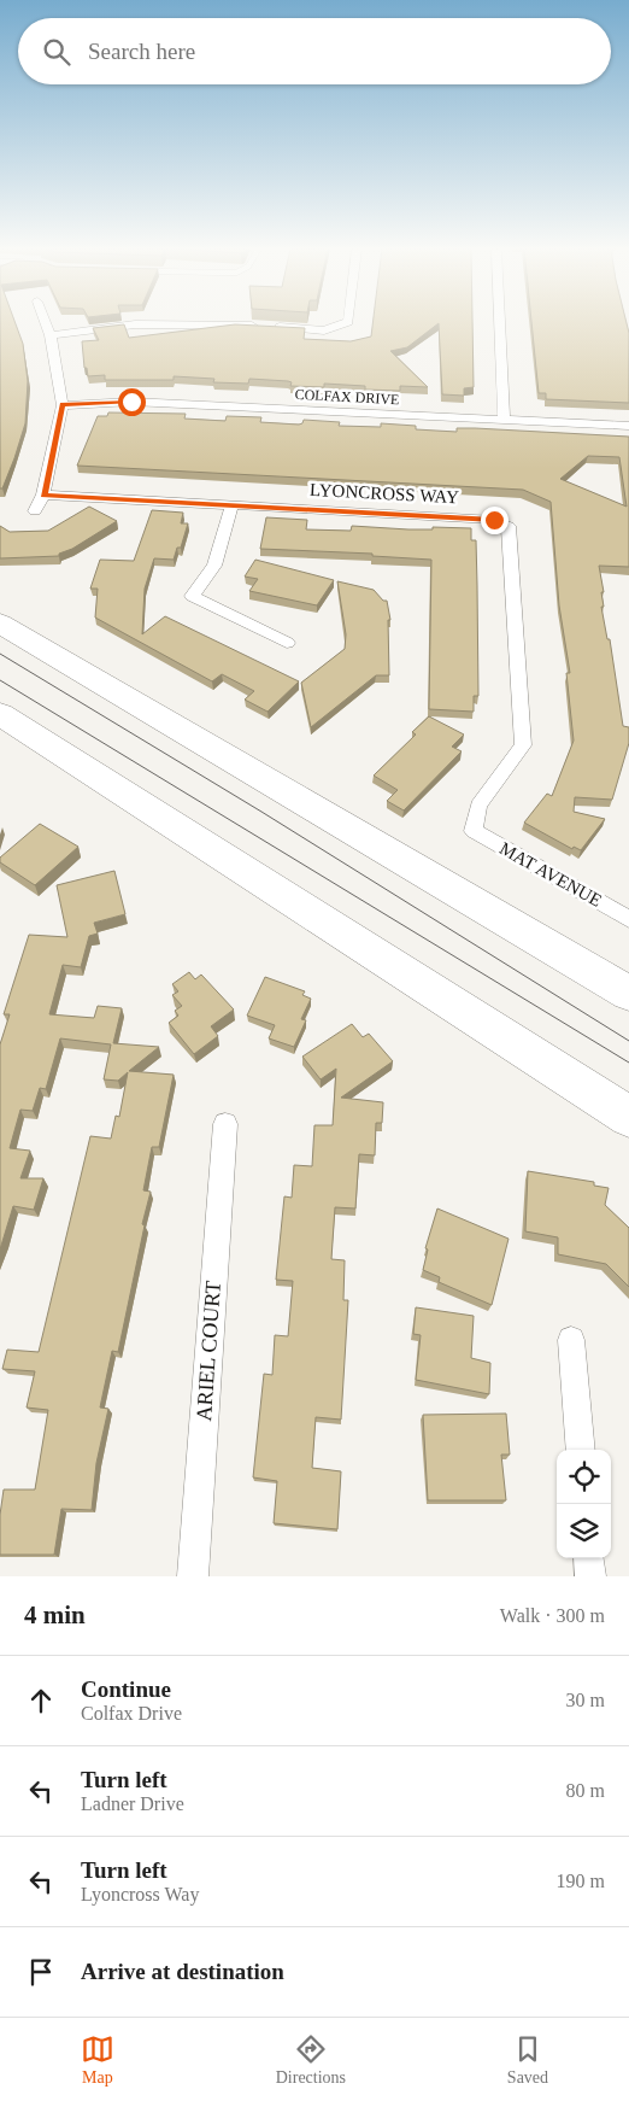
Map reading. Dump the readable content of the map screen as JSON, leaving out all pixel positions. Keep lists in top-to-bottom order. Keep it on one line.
{"streets":{"street":["COLFAX DRIVE","LYONCROSS WAY","MAT AVENUE","ARIEL COURT"]},"crossings":[["LYONCROSS WAY","MAT AVENUE"]],"page":{"search":"Search here","heading":["4 min","Walk · 300 m"],"list":[["Continue","Colfax Drive","30 m"],["Turn left","Ladner Drive","80 m"],["Turn left","Lyoncross Way","190 m"],"Arrive at destination"],"nav":["Map","Directions","Saved"]}}
